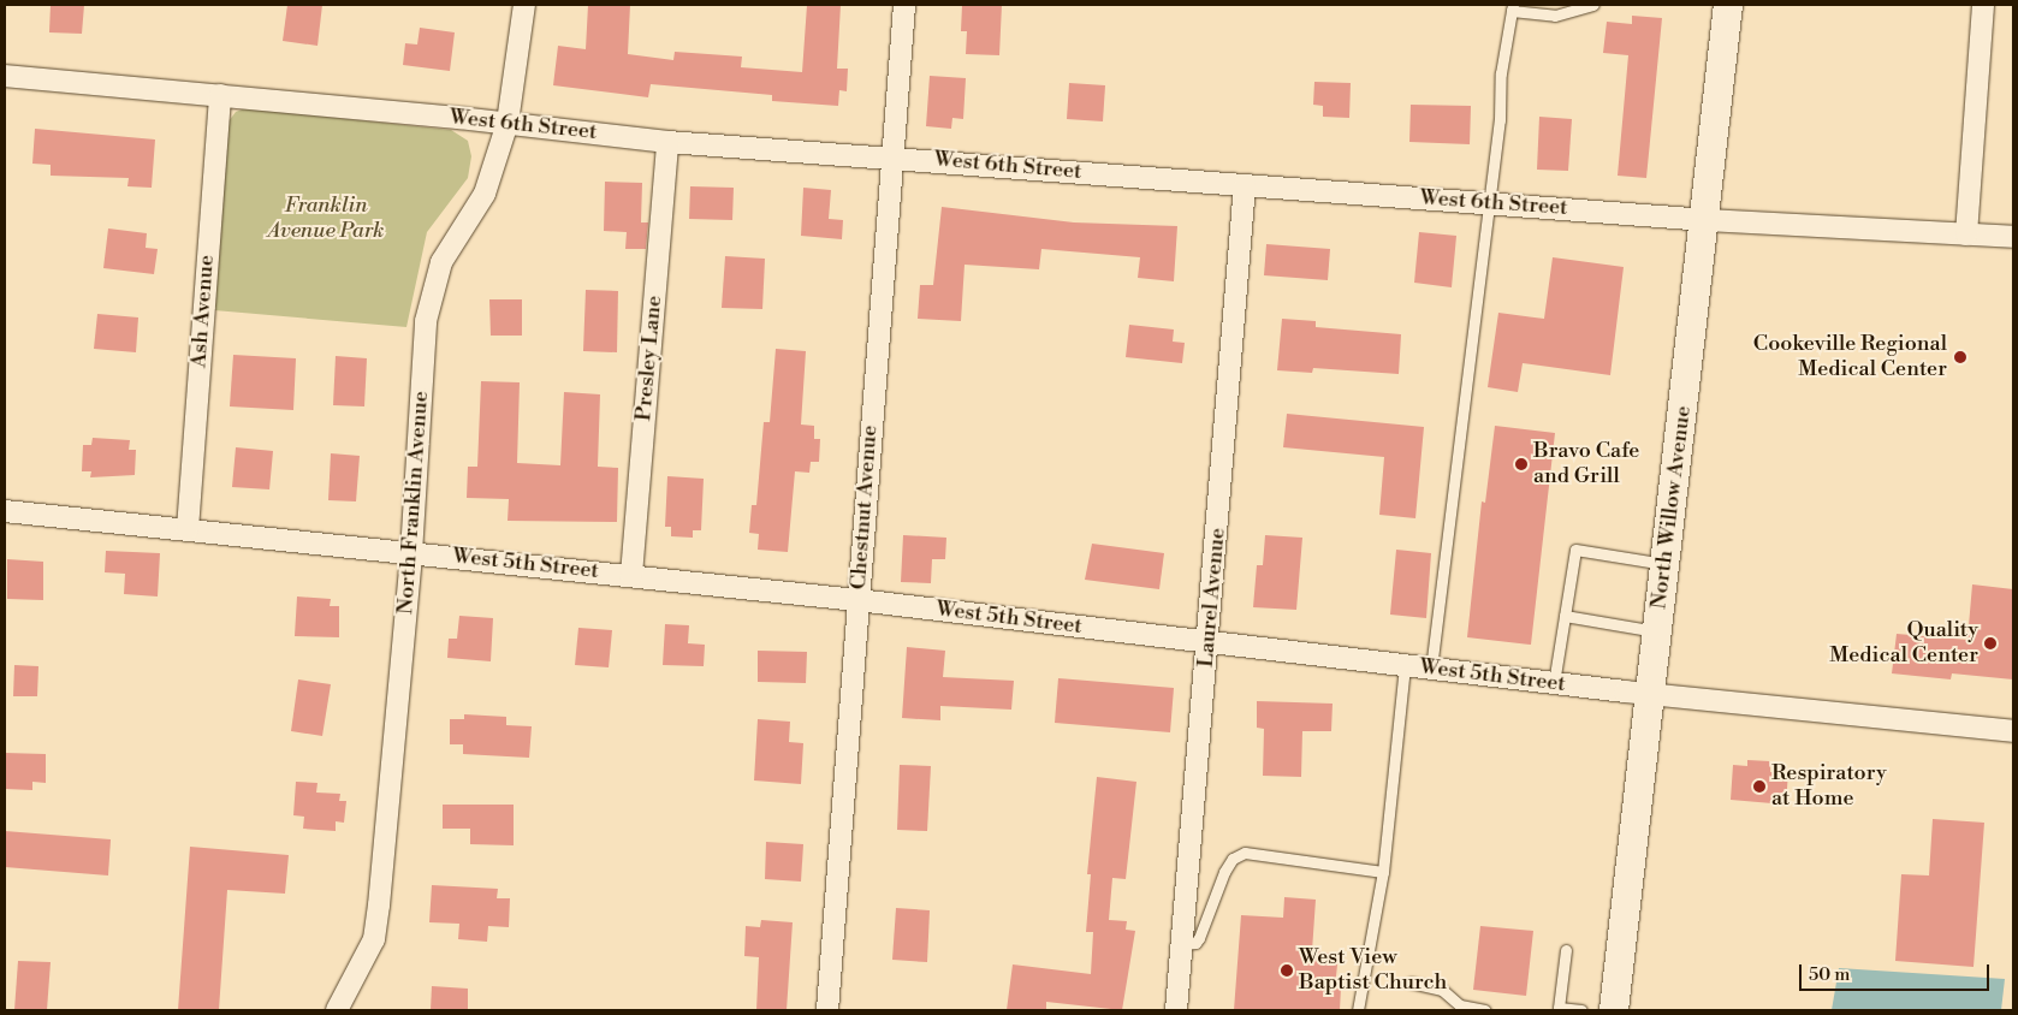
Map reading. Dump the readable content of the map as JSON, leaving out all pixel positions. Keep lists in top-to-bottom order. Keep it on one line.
{"streets":{"main road":["North Willow Avenue"],"street":["West 6th Street","Ash Avenue","Presley Lane","North Franklin Avenue","Chestnut Avenue","West 5th Street","Laurel Avenue"]},"crossings":[["West 6th Street","Ash Avenue"],["West 6th Street","Presley Lane"],["West 6th Street","North Franklin Avenue"],["West 6th Street","Chestnut Avenue"],["West 6th Street","North Willow Avenue"],["West 6th Street","Laurel Avenue"],["Ash Avenue","West 5th Street"],["Presley Lane","West 5th Street"],["North Franklin Avenue","West 5th Street"],["Chestnut Avenue","West 5th Street"],["North Willow Avenue","West 5th Street"],["West 5th Street","Laurel Avenue"]],"parks":["Franklin Avenue Park"],"places":["Cookeville Regional Medical Center","Bravo Cafe and Grill","Quality Medical Center","Respiratory at Home","West View Baptist Church"],"scale_bar":"50 m"}
